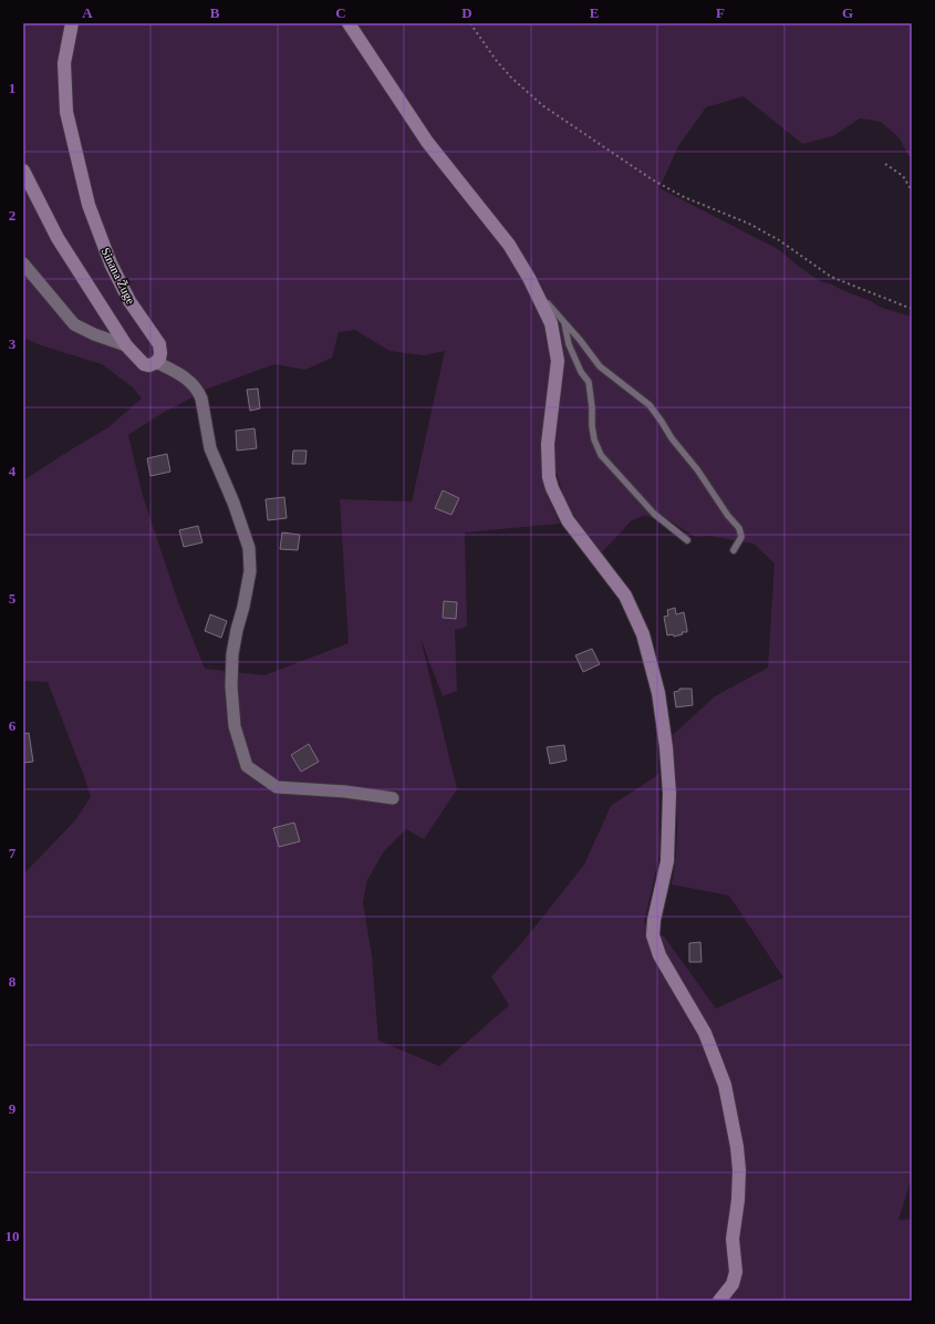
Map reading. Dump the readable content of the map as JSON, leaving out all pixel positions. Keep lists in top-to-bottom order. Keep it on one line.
{"streets":{"main road":["Sinana Žuge"]},"grid":{"columns":["A","B","C","D","E","F","G"],"rows":["1","2","3","4","5","6","7","8","9","10"]}}
